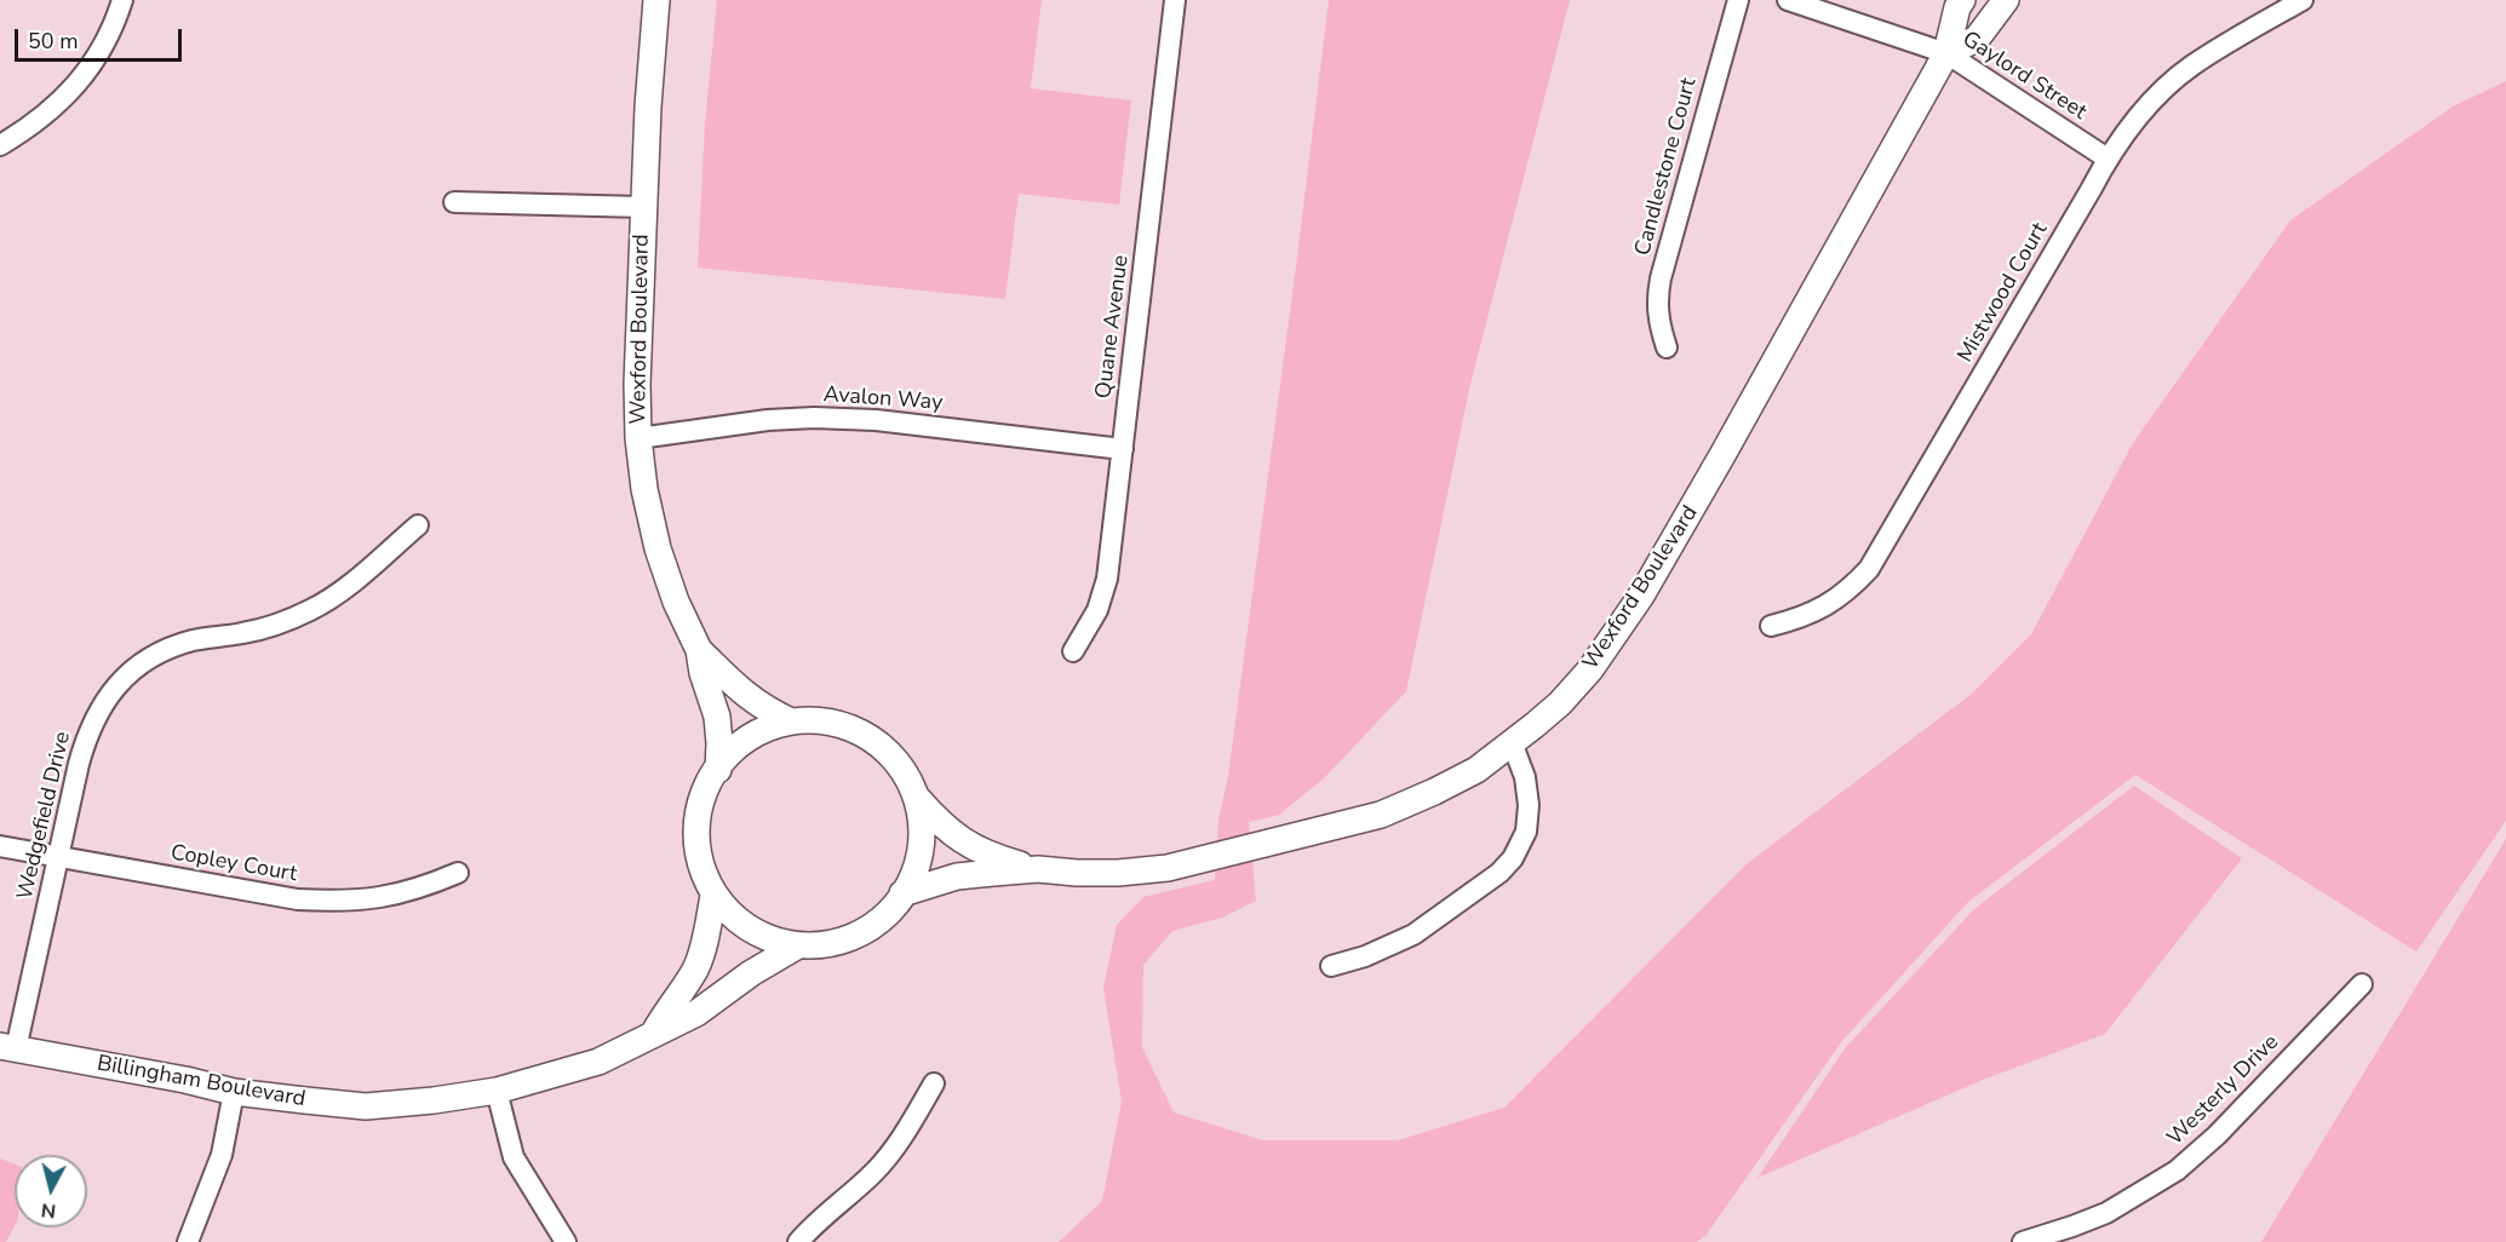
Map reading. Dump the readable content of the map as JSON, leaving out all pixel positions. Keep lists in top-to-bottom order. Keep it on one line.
{"streets":{"street":["Gaylord Street","Candlestone Court","Mistwood Court","Quane Avenue","Wexford Boulevard","Avalon Way","Wedgefield Drive","Copley Court","Billingham Boulevard","Westerly Drive"]},"crossings":[["Gaylord Street","Mistwood Court"],["Gaylord Street","Wexford Boulevard"],["Quane Avenue","Avalon Way"],["Wexford Boulevard","Avalon Way"],["Wexford Boulevard","Billingham Boulevard"],["Wedgefield Drive","Copley Court"],["Wedgefield Drive","Billingham Boulevard"]],"scale_bar":"50 m","north":"bottom"}
